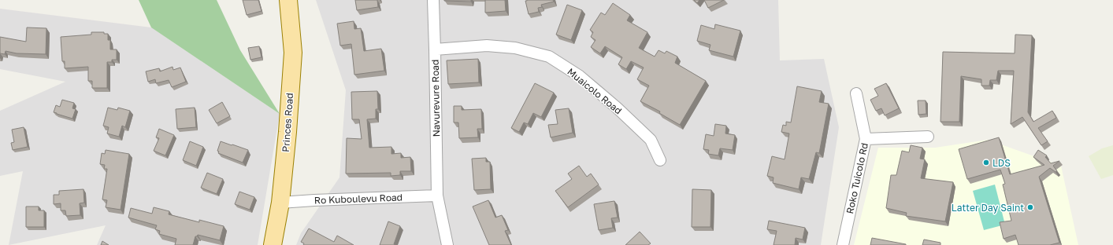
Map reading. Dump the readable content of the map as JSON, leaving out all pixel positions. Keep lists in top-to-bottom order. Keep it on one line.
{"streets":{"main road":["Princes Road"],"street":["Muaicolo Road","Navurevure Road","Roko Tuicolo Rd","Ro Kuboulevu Road"]},"crossings":[["Muaicolo Road","Navurevure Road"],["Navurevure Road","Ro Kuboulevu Road"],["Princes Road","Ro Kuboulevu Road"]],"places":["LDS","Latter Day Saint"]}
